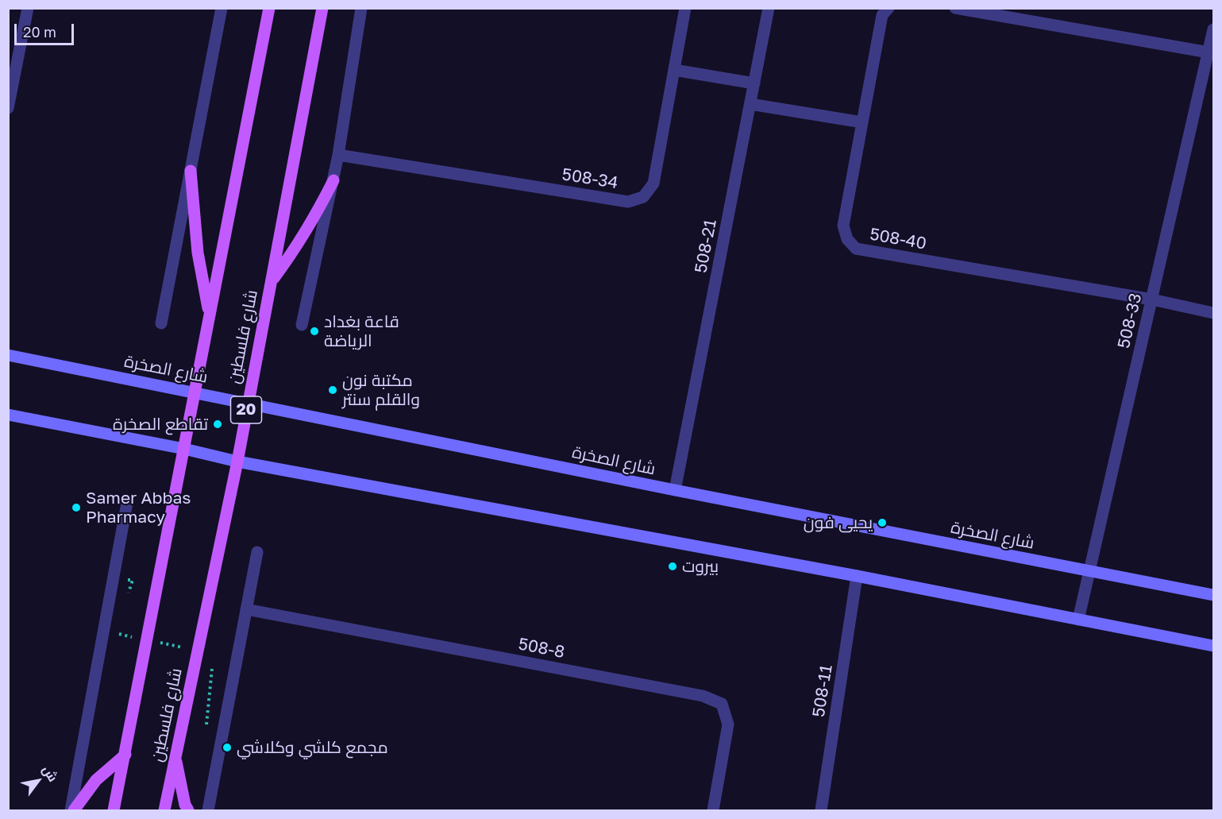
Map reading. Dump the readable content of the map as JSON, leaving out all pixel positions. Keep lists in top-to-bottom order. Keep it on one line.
{"streets":{"main road":["شارع فلسطين","20"],"street":["508-34","508-40","508-21","508-33","شارع الصخرة","508-8","508-11"]},"crossings":[["508-40","508-33"],["508-21","شارع الصخرة"],["508-33","شارع الصخرة"],["شارع فلسطين","شارع الصخرة"]],"places":["قاعة بغداد الرياضة","مكتبة نون والقلم سنتر","تقاطع الصخرة","Samer Abbas Pharmacy","يحيى فون","بيروت","مجمع كلشي وكلاشي"],"scale_bar":"20 m","north":"top right"}
